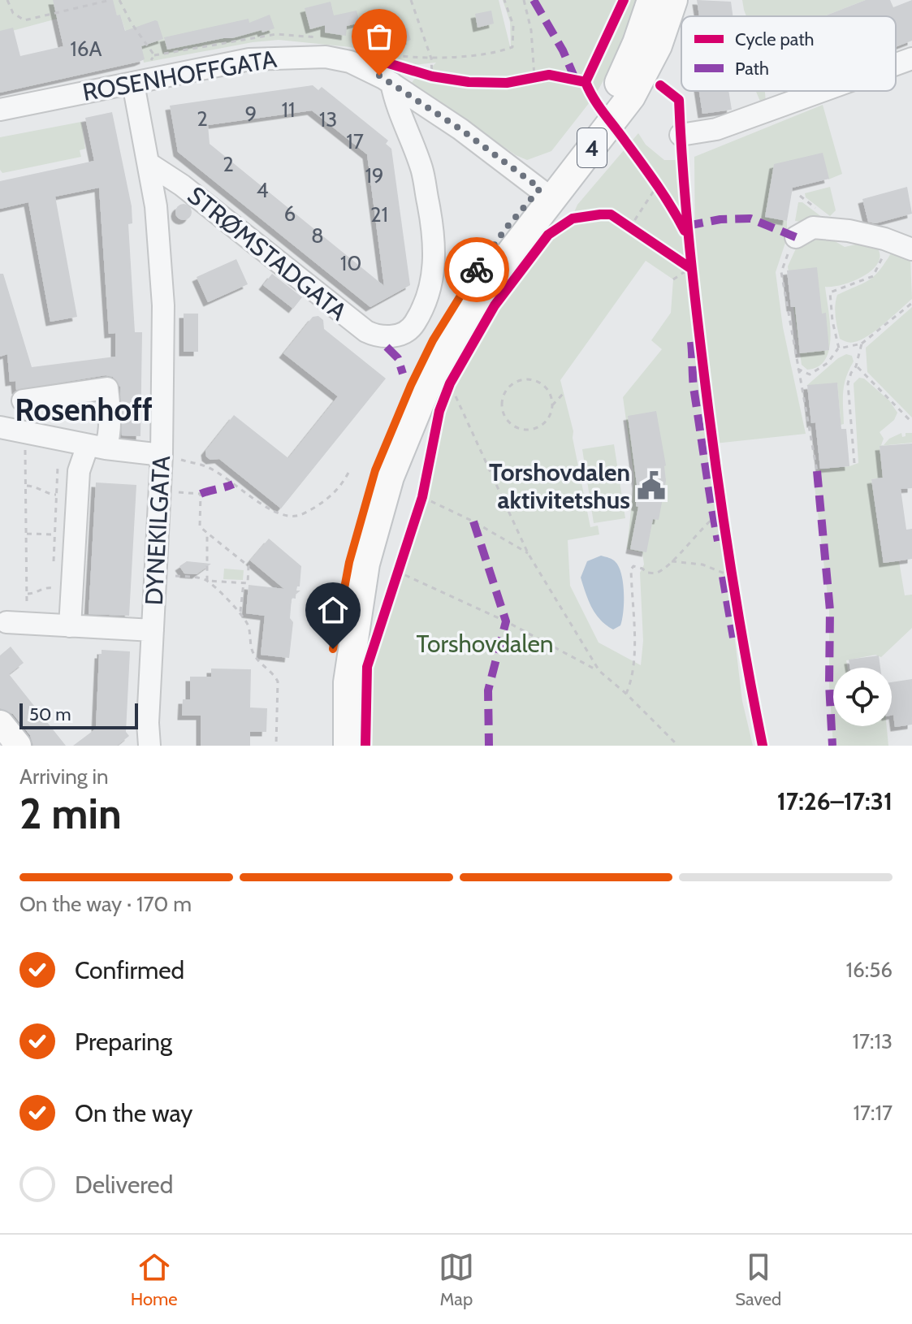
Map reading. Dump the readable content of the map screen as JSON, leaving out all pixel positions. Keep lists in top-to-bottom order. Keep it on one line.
{"streets":{"main road":["4"],"street":["ROSENHOFFGATA","STRØMSTADGATA","DYNEKILGATA"]},"crossings":[["ROSENHOFFGATA","4"],["ROSENHOFFGATA","STRØMSTADGATA"],["ROSENHOFFGATA","DYNEKILGATA"],["STRØMSTADGATA","DYNEKILGATA"]],"districts":["Rosenhoff"],"parks":["Torshovdalen"],"places":{"public building":["Torshovdalen aktivitetshus"]},"house_numbers":["16A","11","9","2","13","17","2","19","4","6","21","8","10"],"legend":["Cycle path","Path"],"scale_bar":"50 m","page":{"scale":"50 m","heading":["2 min","Arriving in","17:26–17:31"],"bar":"On the way · 170 m","list":[["Confirmed","16:56"],["Preparing","17:13"],["On the way","17:17"],"Delivered"],"tabs":["Home","Map","Saved"]}}
